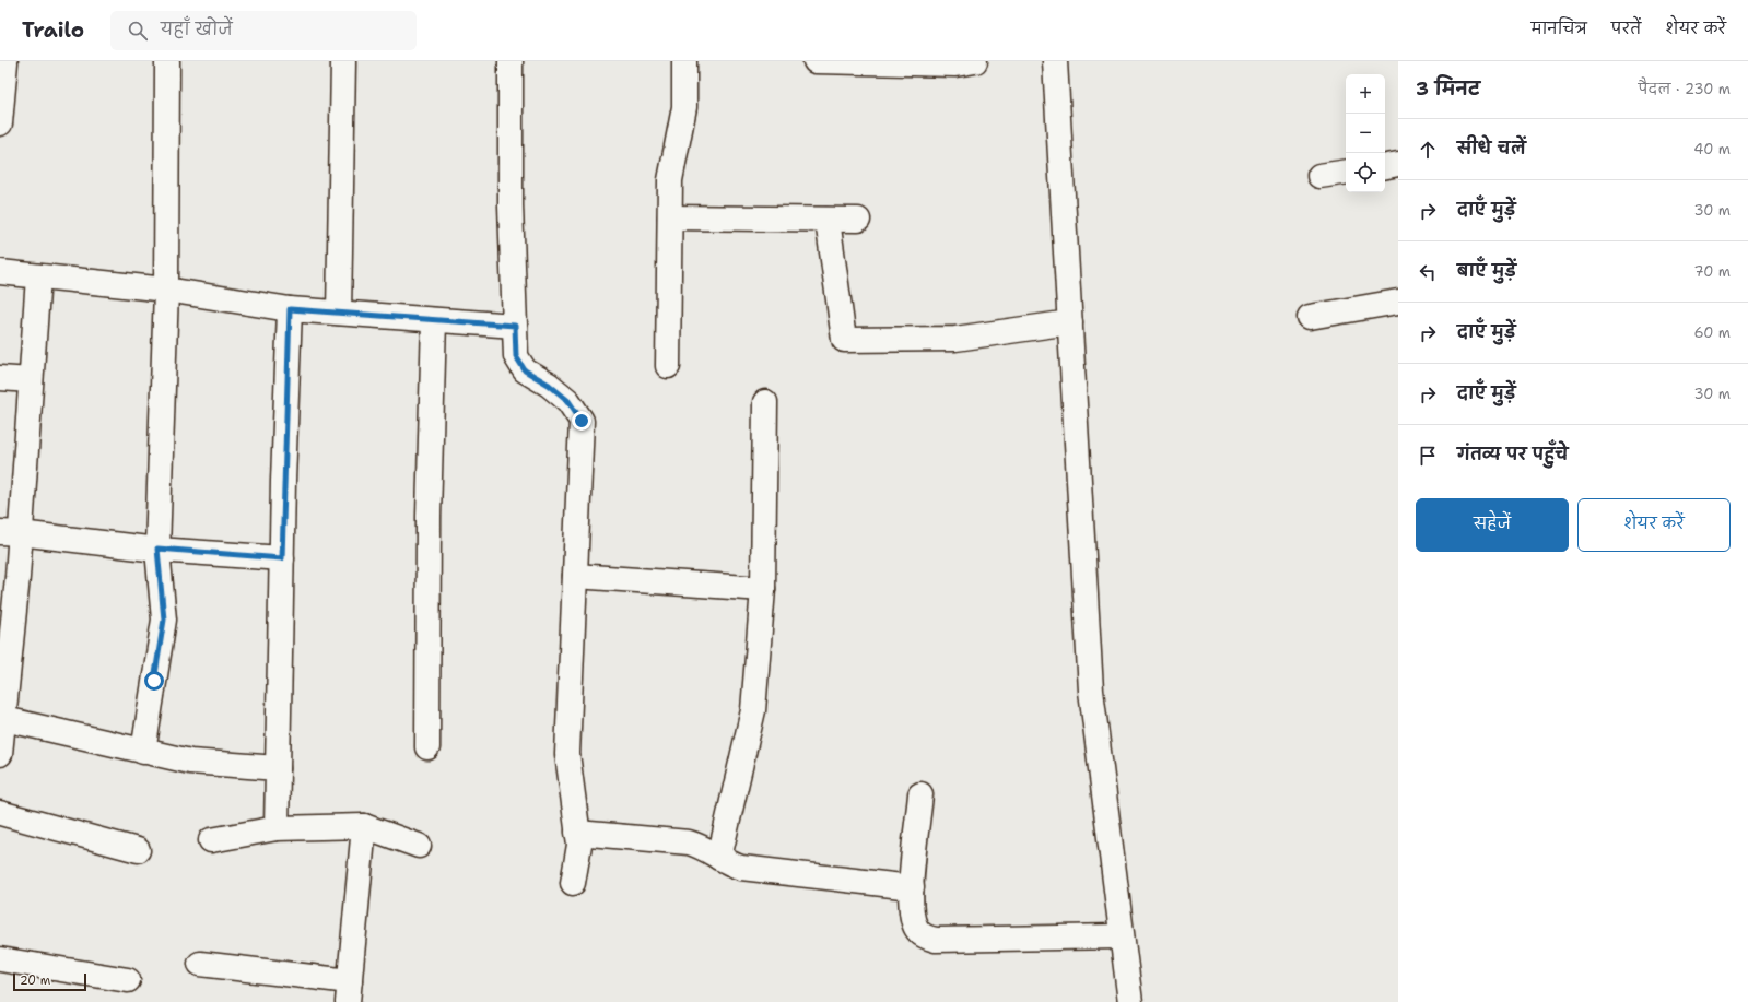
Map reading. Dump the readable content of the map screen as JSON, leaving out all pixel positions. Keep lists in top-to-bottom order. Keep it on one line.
{"scale_bar":"20 m","page":{"header":"Trailo","search":"यहाँ खोजें","nav":["मानचित्र","परतें","शेयर करें"],"heading":["3 मिनट","पैदल · 230 m"],"map_buttons":["+","−"],"list":[["सीधे चलें","40 m"],["दाएँ मुड़ें","30 m"],["बाएँ मुड़ें","70 m"],["दाएँ मुड़ें","60 m"],["दाएँ मुड़ें","30 m"],"गंतव्य पर पहुँचे"],"buttons":["सहेजें","शेयर करें"],"scale":"20 m"}}
